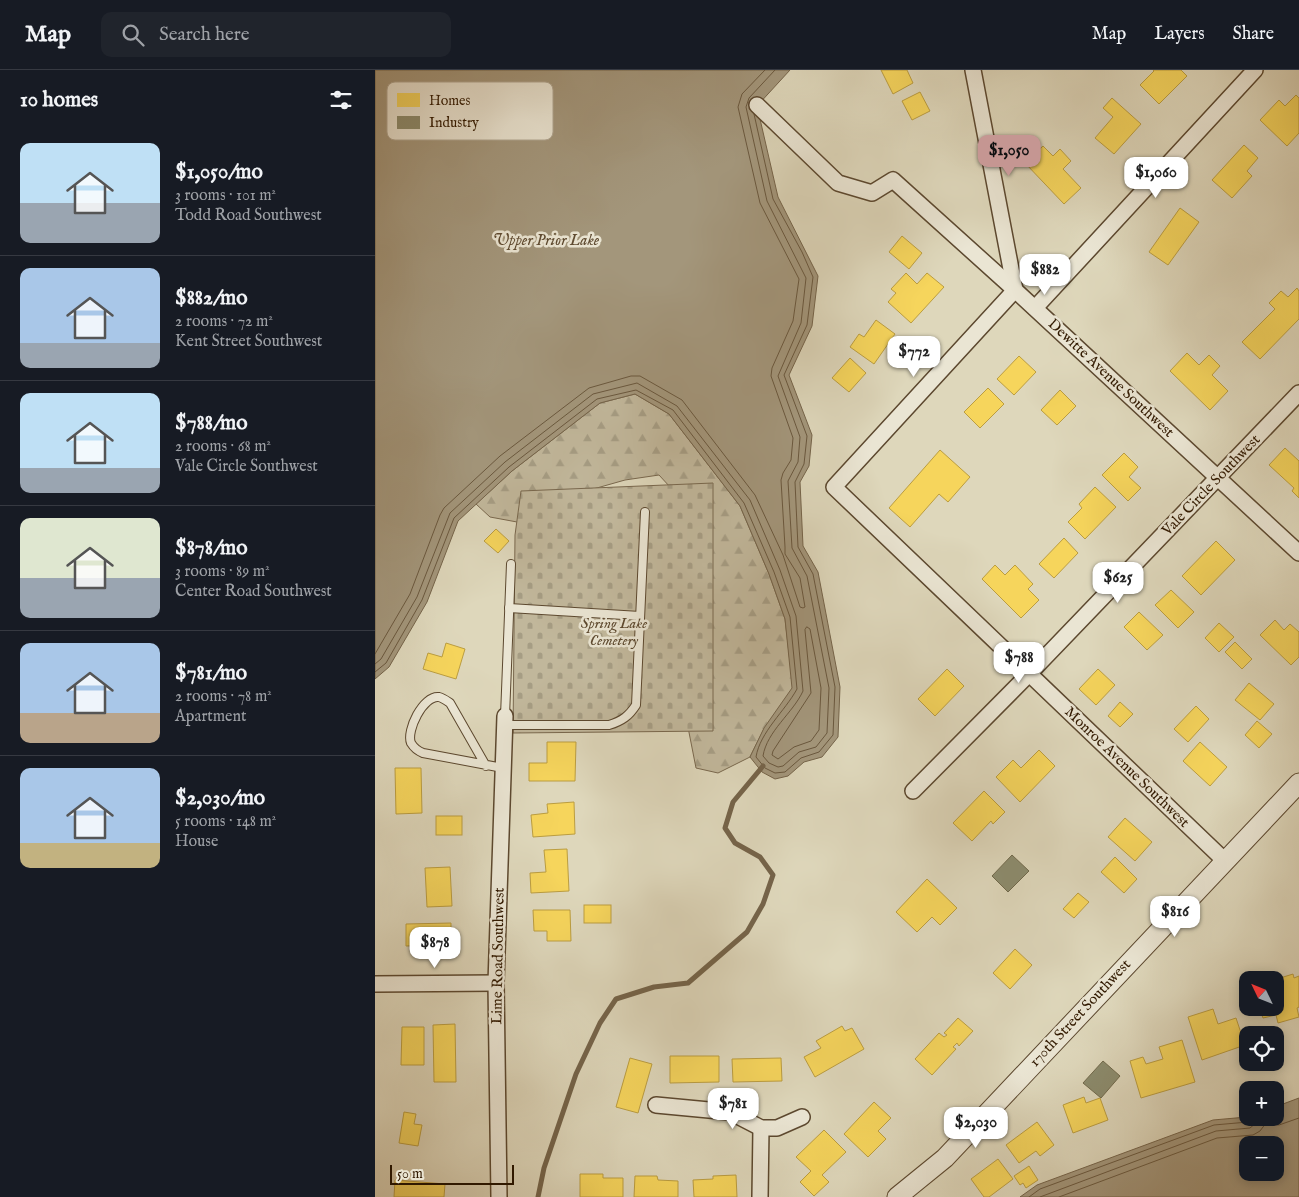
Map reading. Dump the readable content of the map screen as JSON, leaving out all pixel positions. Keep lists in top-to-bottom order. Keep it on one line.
{"streets":{"street":["Dewitte Avenue Southwest","Vale Circle Southwest","Monroe Avenue Southwest","Lime Road Southwest","170th Street Southwest"]},"crossings":[["Dewitte Avenue Southwest","Vale Circle Southwest"],["Dewitte Avenue Southwest","Monroe Avenue Southwest"],["Vale Circle Southwest","Monroe Avenue Southwest"],["Monroe Avenue Southwest","170th Street Southwest"]],"water":["Upper Prior Lake"],"parks":["Spring Lake Cemetery"],"legend":["Homes","Industry"],"scale_bar":"50 m","north":"top left","page":{"header":"Map","search":"Search here","nav":["Map","Layers","Share"],"heading":"10 homes","list":[{"name":"$1,050/mo","note":"3 rooms · 101 m² · Todd Road Southwest"},{"name":"$882/mo","note":"2 rooms · 72 m² · Kent Street Southwest"},{"name":"$788/mo","note":"2 rooms · 68 m² · Vale Circle Southwest"},{"name":"$878/mo","note":"3 rooms · 89 m² · Center Road Southwest"},{"name":"$781/mo","note":"2 rooms · 78 m² · Apartment"},{"name":"$2,030/mo","note":"5 rooms · 148 m² · House"}],"price":["$1,050","$1,060","$882","$772","$625","$788","$816","$878","$781","$2,030"],"map_buttons":["+","−"],"scale":"50 m"}}
